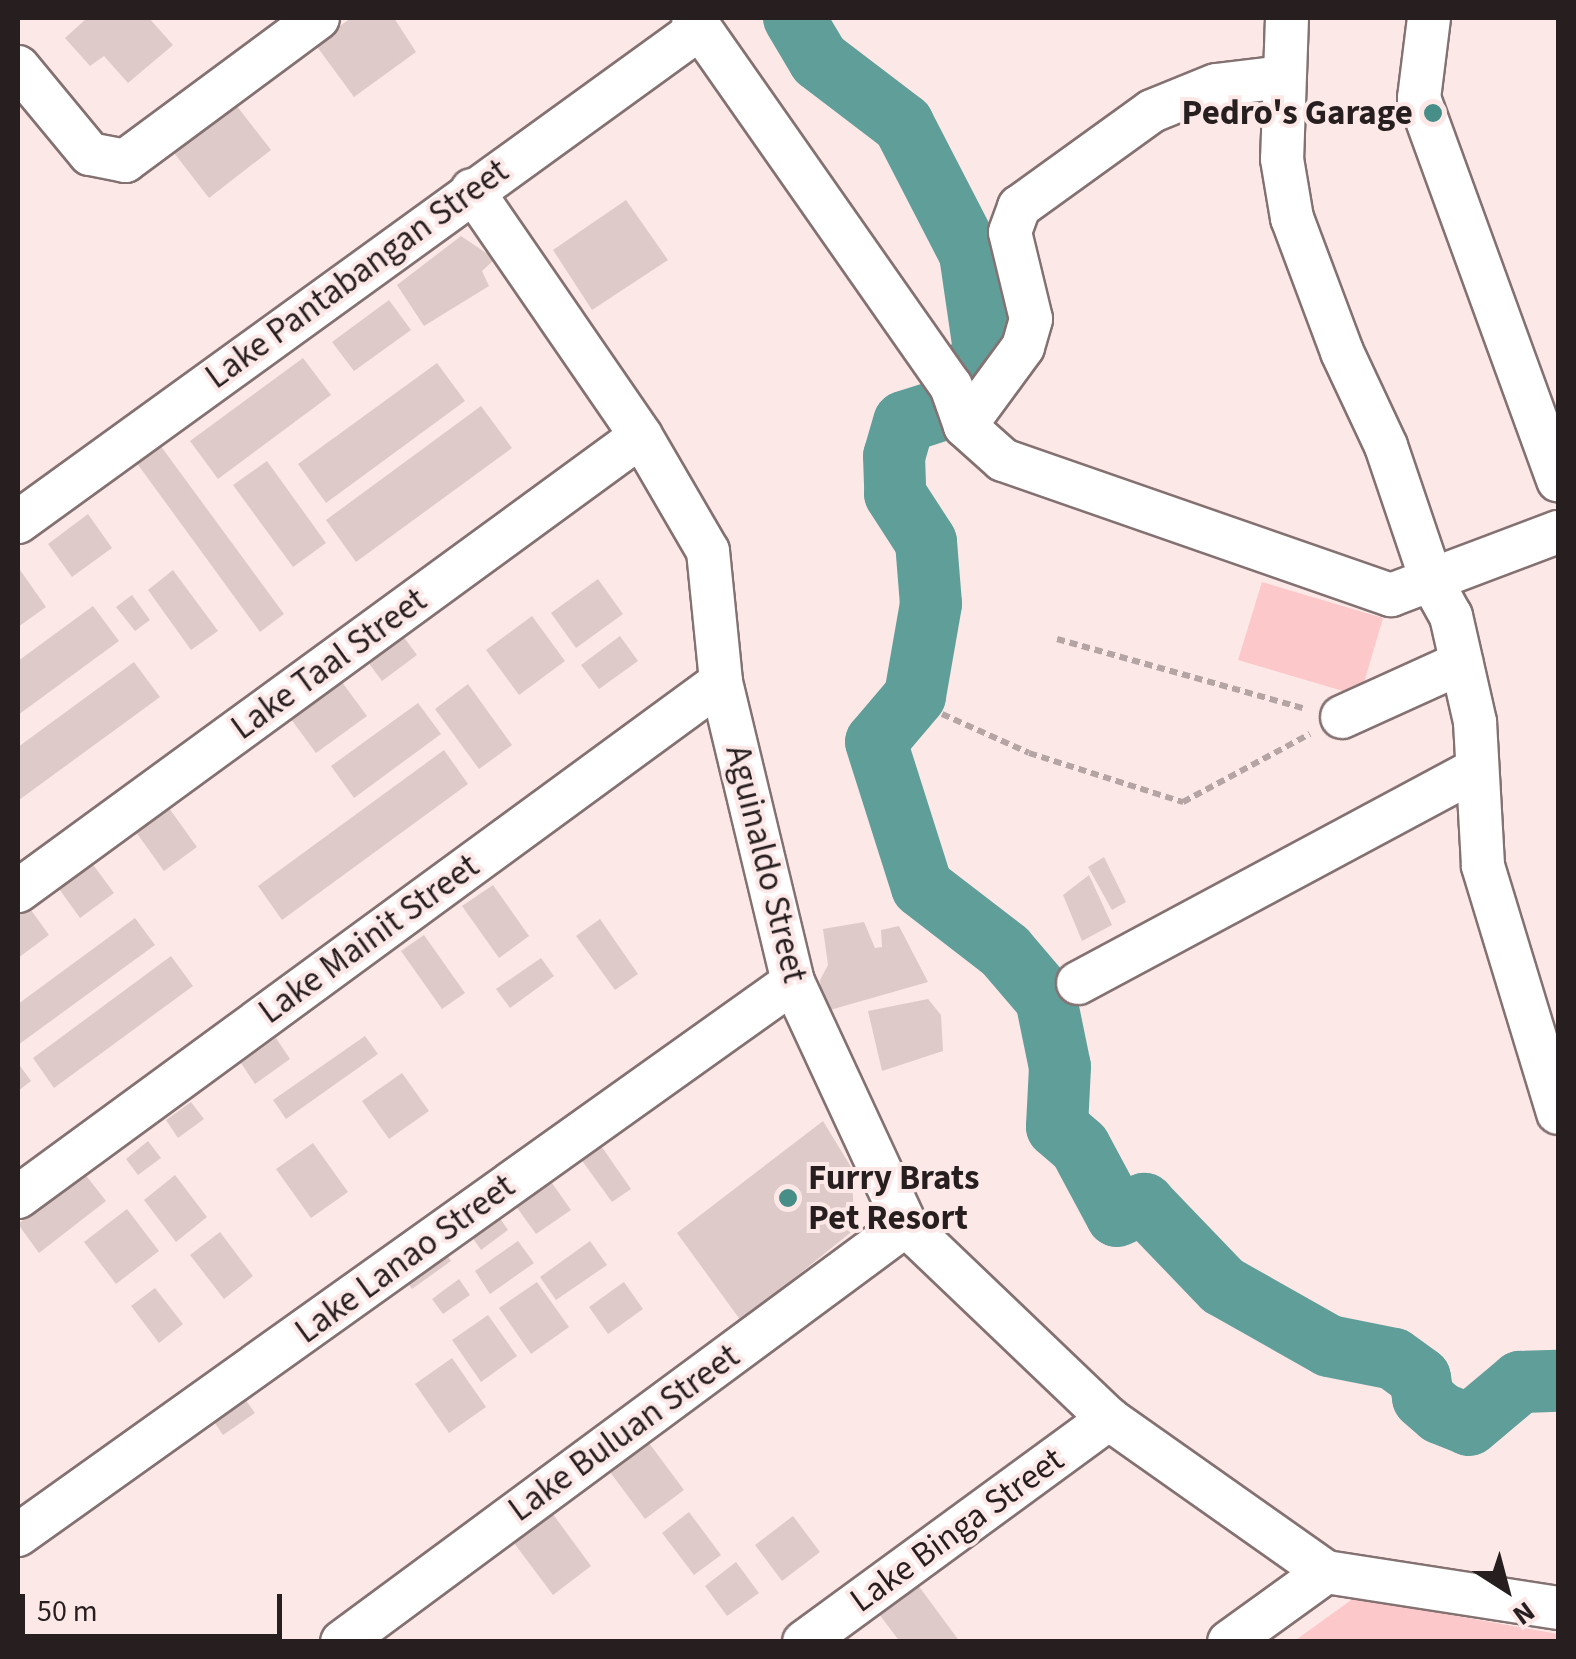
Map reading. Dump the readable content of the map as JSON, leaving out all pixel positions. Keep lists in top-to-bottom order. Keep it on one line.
{"streets":{"street":["Lake Pantabangan Street","Lake Taal Street","Aguinaldo Street","Lake Mainit Street","Lake Lanao Street","Lake Buluan Street","Lake Binga Street"]},"crossings":[["Lake Pantabangan Street","Aguinaldo Street"],["Lake Taal Street","Aguinaldo Street"],["Aguinaldo Street","Lake Mainit Street"],["Aguinaldo Street","Lake Lanao Street"],["Aguinaldo Street","Lake Buluan Street"],["Aguinaldo Street","Lake Binga Street"]],"places":["Pedro's Garage","Furry Brats Pet Resort"],"scale_bar":"50 m","north":"bottom right"}
